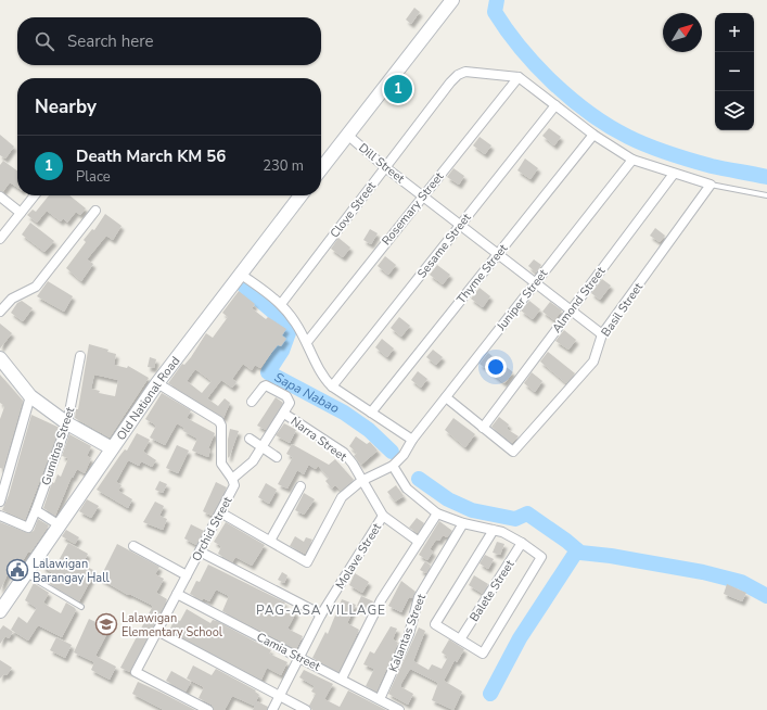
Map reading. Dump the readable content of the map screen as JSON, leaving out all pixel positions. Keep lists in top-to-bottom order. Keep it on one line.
{"streets":{"main road":["Old National Road"],"street":["Dill Street","Rosemary Street","Clove Street","Sesame Street","Thyme Street","Juniper Street","Almond Street","Basil Street","Narra Street","Gumitna Street","Orchid Street","Molave Street","Balete Street","Kalantas Street","Camia Street"]},"crossings":[["Dill Street","Rosemary Street"],["Dill Street","Clove Street"],["Dill Street","Sesame Street"],["Dill Street","Thyme Street"],["Dill Street","Juniper Street"],["Dill Street","Almond Street"],["Dill Street","Basil Street"],["Rosemary Street","Clove Street"],["Almond Street","Basil Street"],["Narra Street","Molave Street"],["Orchid Street","Camia Street"],["Molave Street","Camia Street"],["Kalantas Street","Camia Street"]],"districts":["PAG-ASA VILLAGE"],"water":["Sapa Nabao"],"places":{"public building":["Lalawigan Barangay Hall"],"school or university":["Lalawigan Elementary School"]},"north":"top right","page":{"map_buttons":["+","−"],"search":"Search here","pins":"1","heading":"Nearby","list":[{"mark":"1","name":"Death March KM 56","note":"Place","value":"230 m"}]}}
